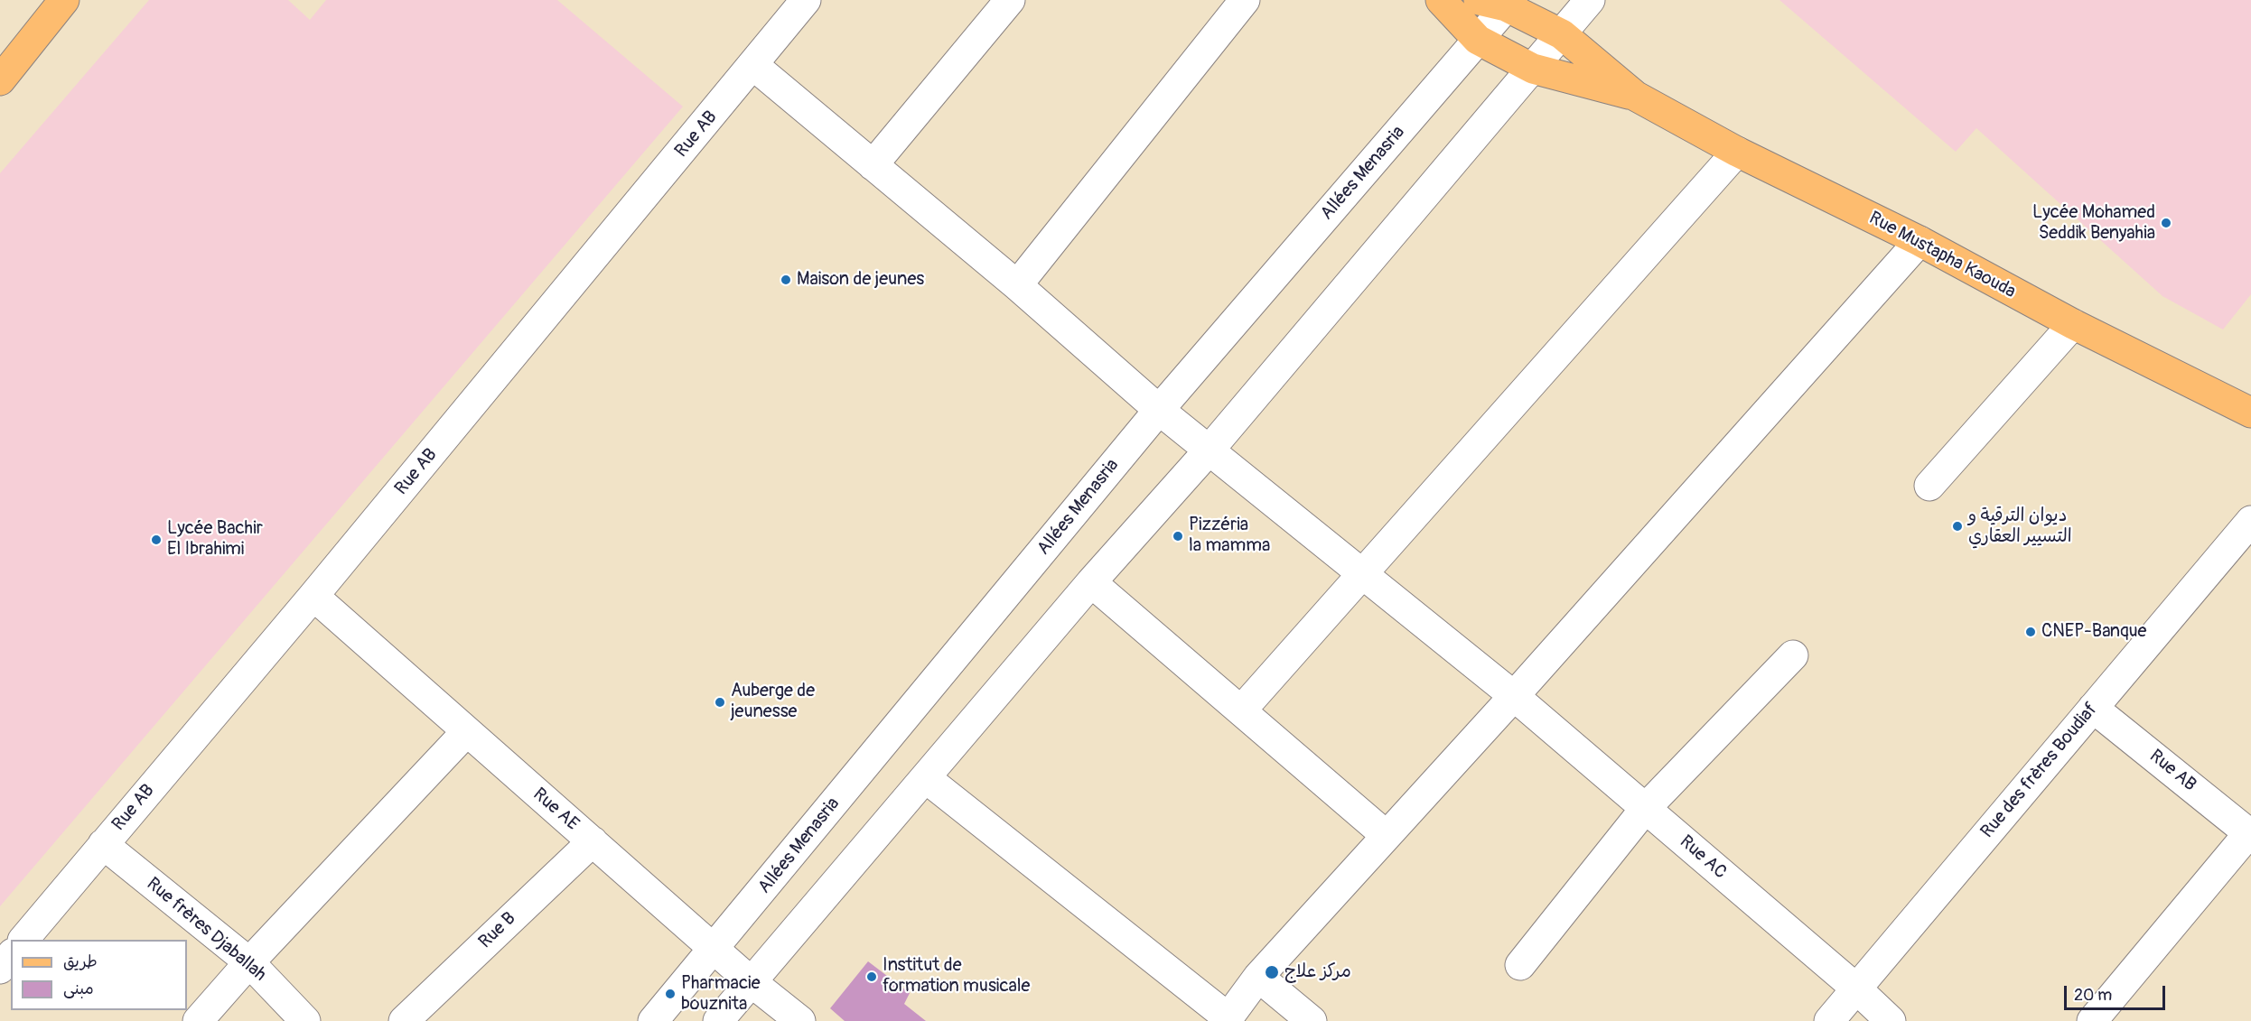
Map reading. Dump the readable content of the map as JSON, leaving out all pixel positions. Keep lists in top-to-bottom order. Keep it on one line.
{"streets":{"main road":["Rue Mustapha Kaouda"],"street":["Rue AB","Allées Menasria","Rue des frères Boudiaf","Rue AE","Rue AC","Rue frères Djaballah","Rue B"]},"crossings":[["Rue AB","Rue des frères Boudiaf"],["Rue AB","Rue AE"],["Rue AB","Rue AC"],["Rue AB","Rue frères Djaballah"],["Allées Menasria","Rue Mustapha Kaouda"],["Allées Menasria","Rue AE"],["Allées Menasria","Rue AC"],["Rue des frères Boudiaf","Rue AC"],["Rue AE","Rue B"]],"places":["Lycée Mohamed Seddik Benyahia","Maison de jeunes","ديوان الترقية و التسيير العقاري","Pizzéria la mamma","Lycée Bachir El Ibrahimi","CNEP-Banque","Auberge de jeunesse","مركز علاج","Institut de formation musicale","Pharmacie bouznita"],"legend":["طريق","مبنى"],"scale_bar":"20 m"}
